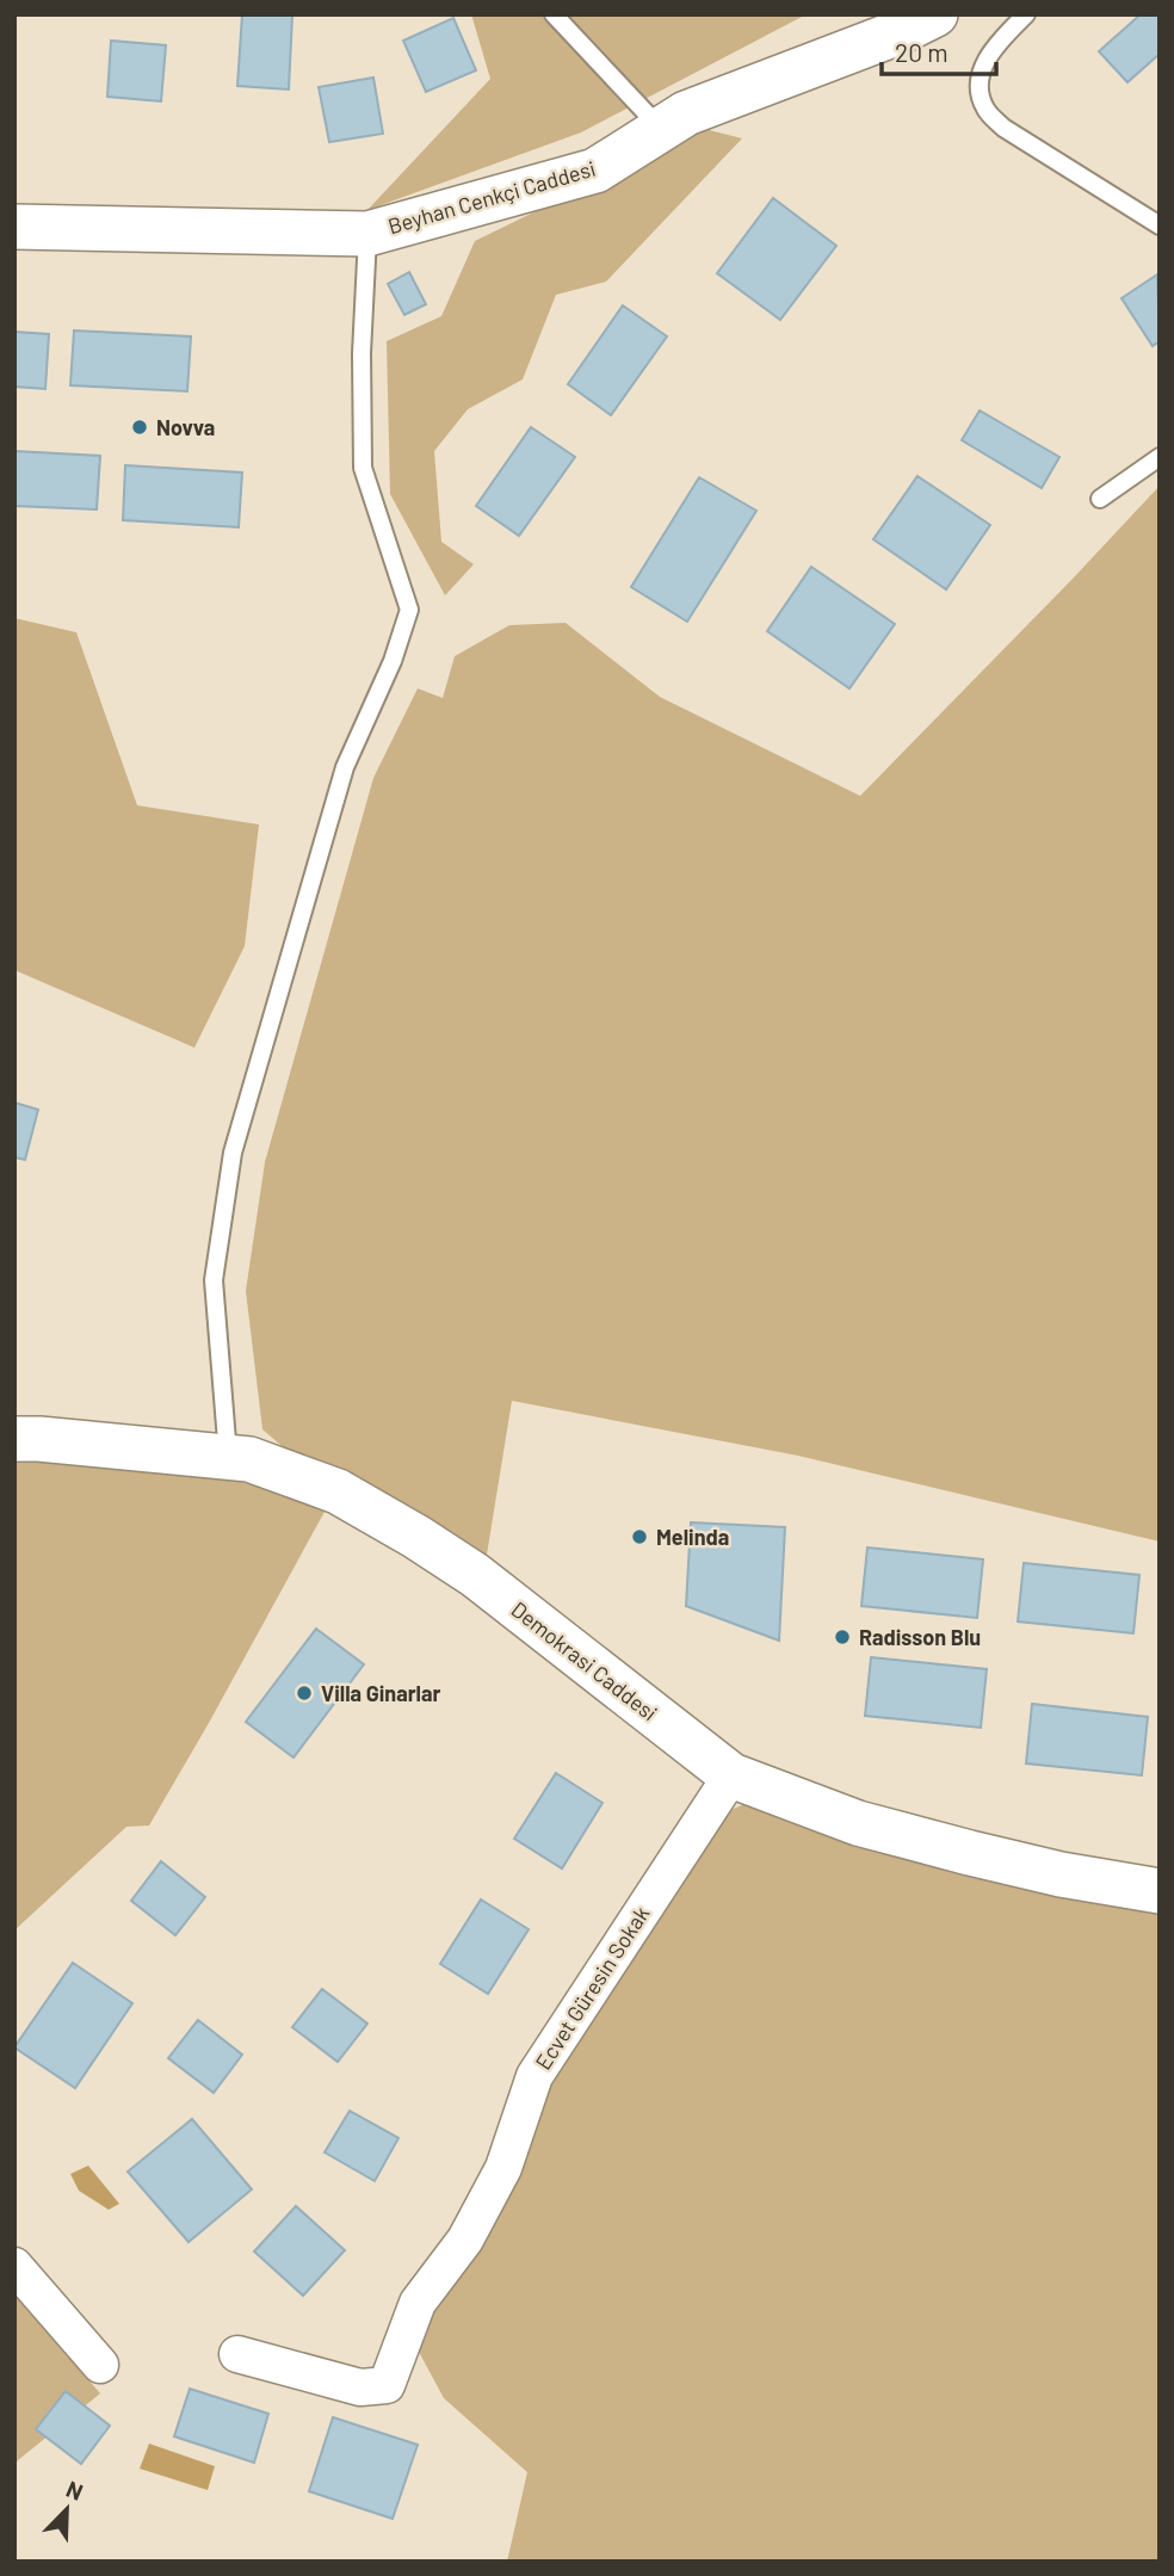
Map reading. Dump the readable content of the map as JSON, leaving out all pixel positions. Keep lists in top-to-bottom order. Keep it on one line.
{"streets":{"street":["Beyhan Cenkçi Caddesi","Demokrasi Caddesi","Ecvet Güresin Sokak"]},"crossings":[["Demokrasi Caddesi","Ecvet Güresin Sokak"]],"places":["Novva","Melinda","Radisson Blu","Villa Ginarlar"],"scale_bar":"20 m","north":"top right"}
